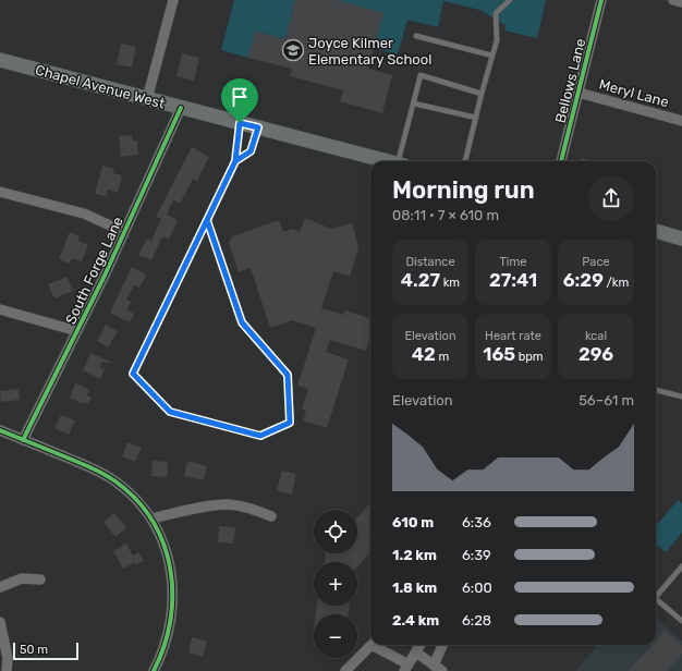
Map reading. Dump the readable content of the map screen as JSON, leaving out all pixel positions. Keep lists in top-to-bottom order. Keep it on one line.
{"streets":{"main road":["Chapel Avenue West"],"street":["Bellows Lane","Meryl Lane","South Forge Lane"]},"crossings":[["Bellows Lane","Meryl Lane"],["Chapel Avenue West","South Forge Lane"]],"places":{"school or university":["Joyce Kilmer Elementary School"]},"scale_bar":"50 m","page":{"heading":["Morning run","08:11 · 7 × 610 m"],"stats":[["Distance","4.27 km"],["Time","27:41"],["Pace","6:29 /km"],["Elevation","42 m"],["Heart rate","165 bpm"],["kcal","296"]],"chart":["Elevation","56–61 m"],"list":[{"name":"610 m","note":"6:36"},{"name":"1.2 km","note":"6:39"},{"name":"1.8 km","note":"6:00"},{"name":"2.4 km","note":"6:28"}],"map_buttons":["+","−"],"scale":"50 m"}}
